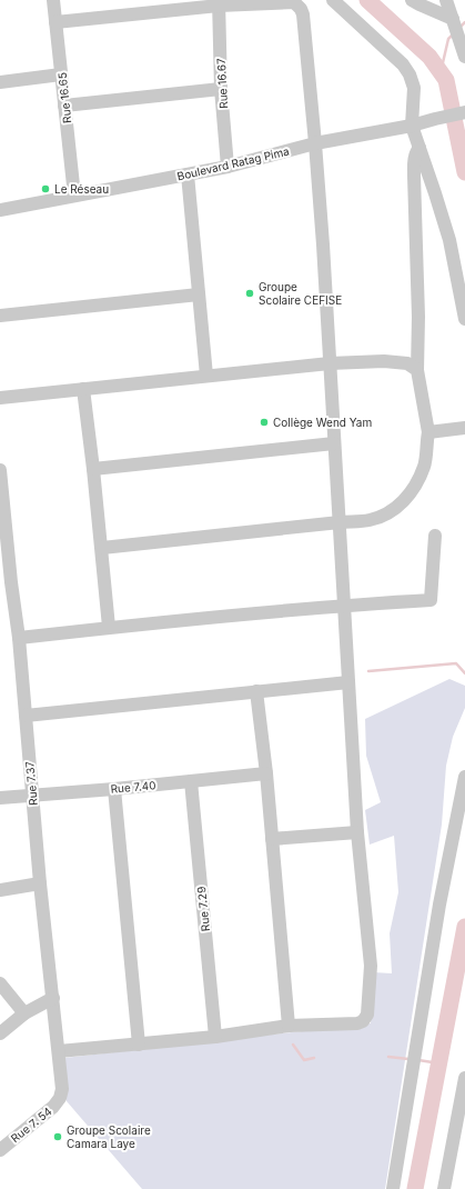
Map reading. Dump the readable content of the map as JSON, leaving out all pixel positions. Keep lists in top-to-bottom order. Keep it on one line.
{"streets":{"street":["Rue 16.67","Rue 16.65","Boulevard Ratag Pima","Rue 7.37","Rue 7.40","Rue 7.29","Rue 7. 54"]},"crossings":[["Rue 16.67","Boulevard Ratag Pima"],["Rue 16.65","Boulevard Ratag Pima"],["Rue 7.37","Rue 7.40"],["Rue 7.37","Rue 7. 54"],["Rue 7.40","Rue 7.29"]],"places":["Le Réseau","Groupe Scolaire CEFISE","Collège Wend Yam","Groupe Scolaire Camara Laye"]}
